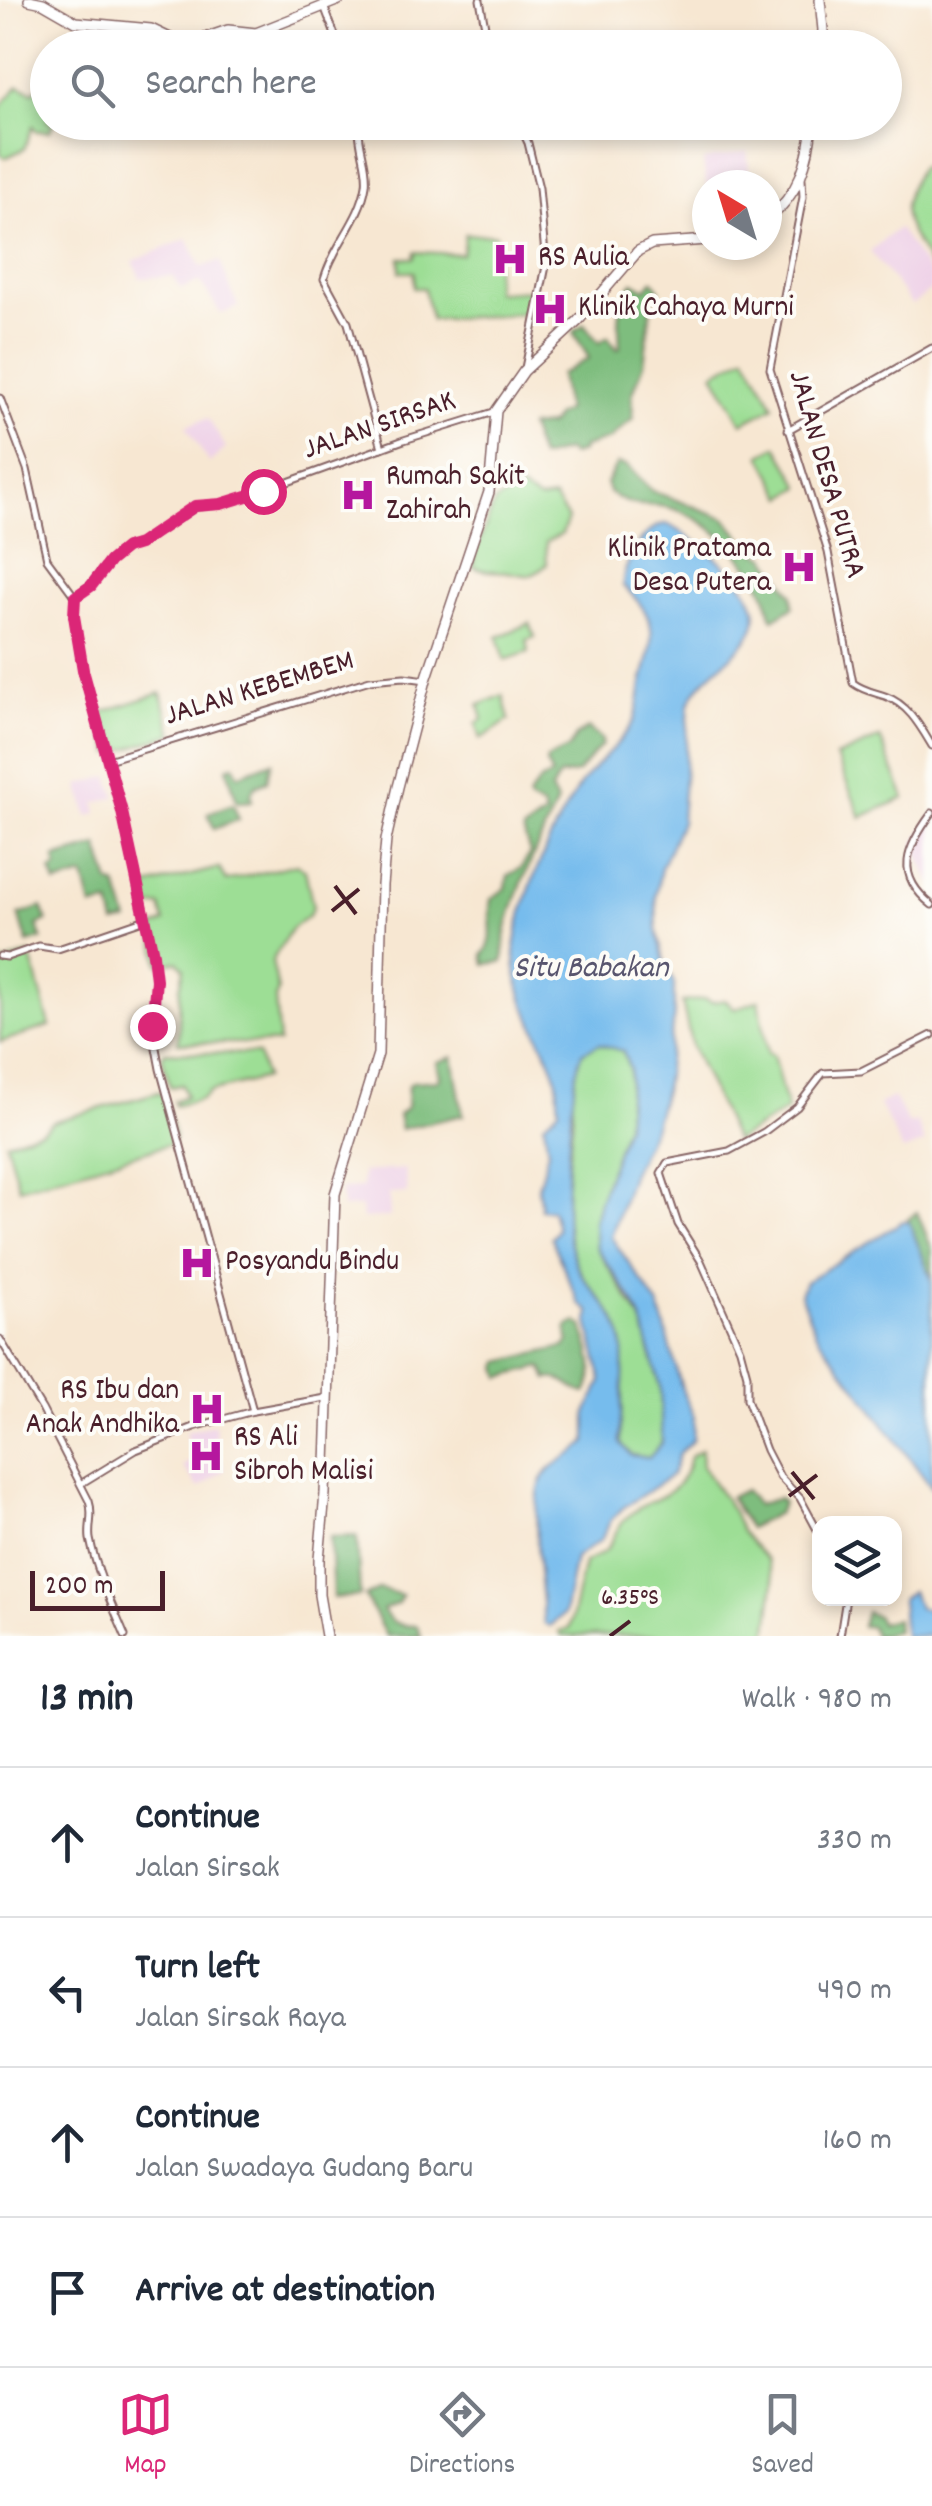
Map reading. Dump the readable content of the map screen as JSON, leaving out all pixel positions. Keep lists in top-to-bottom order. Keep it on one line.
{"streets":{"street":["JALAN SIRSAK","JALAN DESA PUTRA","JALAN KEBEMBEM"]},"water":["Situ Babakan"],"places":{"hospital":["RS Aulia","Klinik Cahaya Murni","Rumah Sakit Zahirah","Klinik Pratama Desa Putera","Posyandu Bindu","RS Ibu dan Anak Andhika","RS Ali Sibroh Malisi"]},"scale_bar":"200 m","north":"top left","page":{"search":"Search here","scale":"200 m","heading":["13 min","Walk · 980 m"],"list":[["Continue","Jalan Sirsak","330 m"],["Turn left","Jalan Sirsak Raya","490 m"],["Continue","Jalan Swadaya Gudang Baru","160 m"],"Arrive at destination"],"nav":["Map","Directions","Saved"]},"coordinates":["6.35°S"]}
